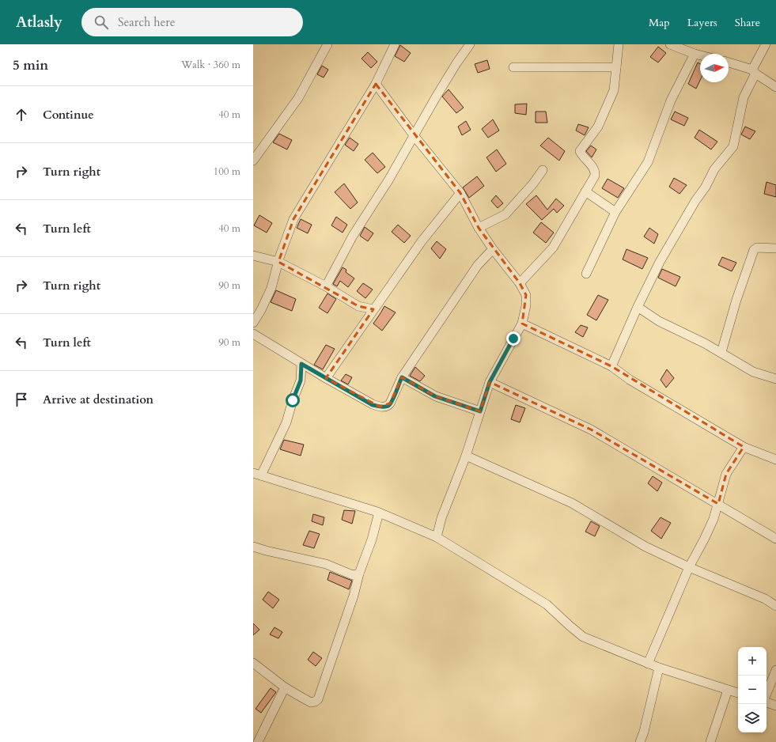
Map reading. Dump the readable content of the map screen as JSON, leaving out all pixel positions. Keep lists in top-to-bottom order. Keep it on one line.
{"north":"right","page":{"header":"Atlasly","search":"Search here","nav":["Map","Layers","Share"],"heading":["5 min","Walk · 360 m"],"list":[["Continue","40 m"],["Turn right","100 m"],["Turn left","40 m"],["Turn right","90 m"],["Turn left","90 m"],"Arrive at destination"],"map_buttons":["+","−"]}}
